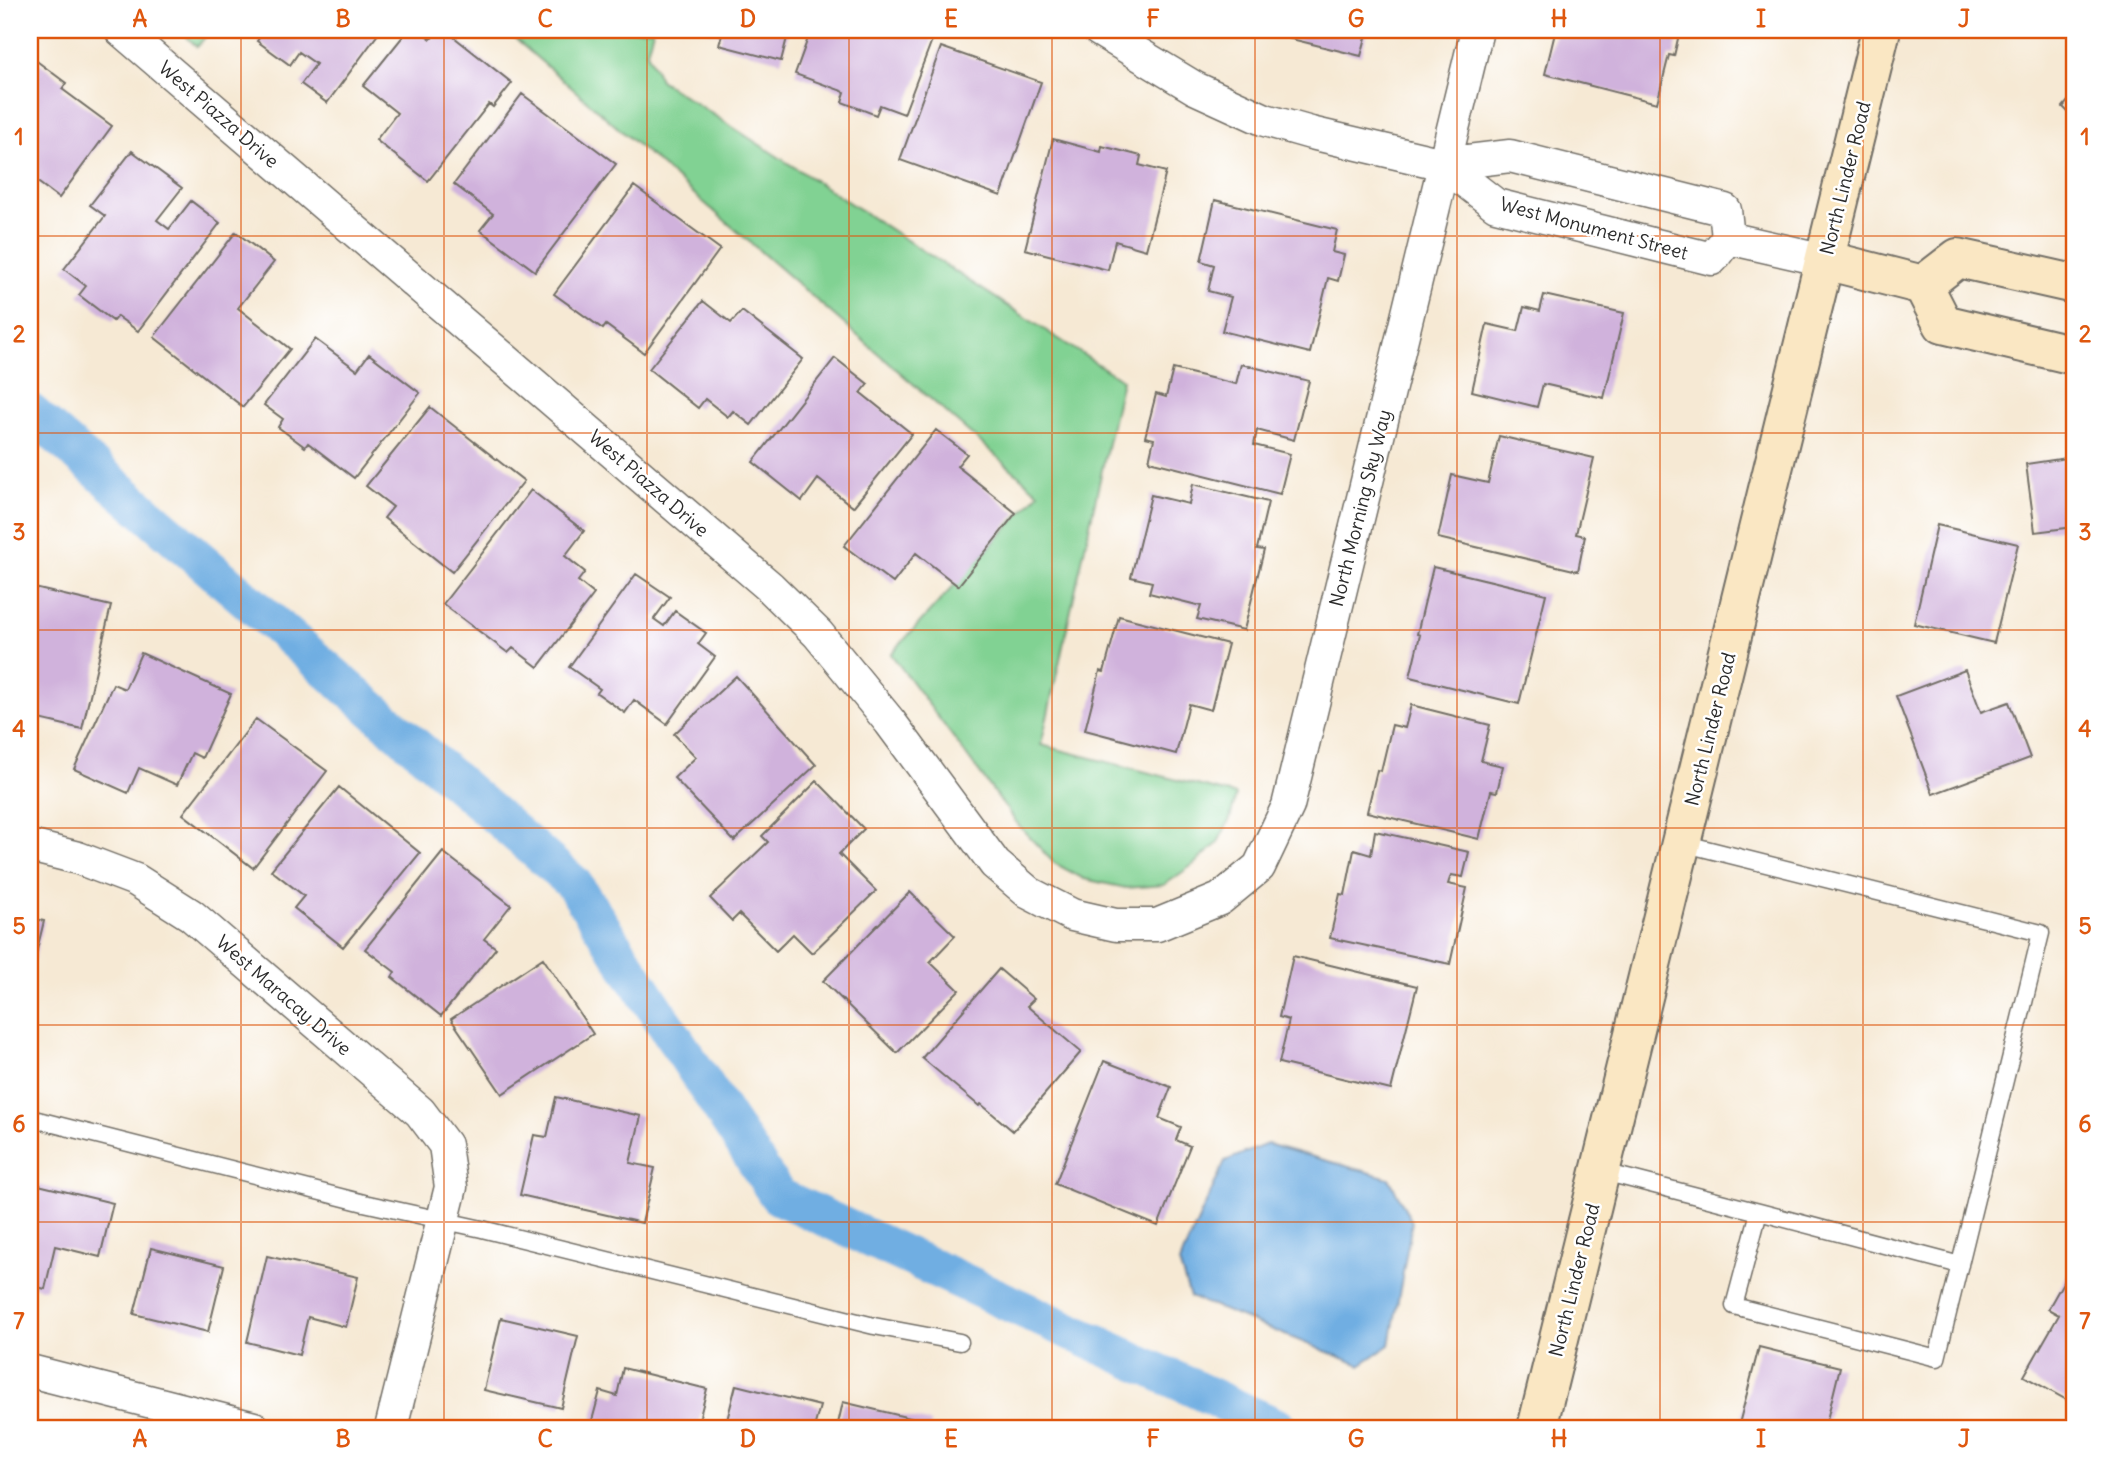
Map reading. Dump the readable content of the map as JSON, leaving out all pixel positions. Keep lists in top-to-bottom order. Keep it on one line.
{"streets":{"main road":["North Linder Road"],"street":["West Piazza Drive","West Monument Street","North Morning Sky Way","West Maracay Drive"]},"crossings":[["West Piazza Drive","North Morning Sky Way"],["West Monument Street","North Morning Sky Way"]],"grid":{"columns":["A","B","C","D","E","F","G","H","I","J"],"rows":["1","2","3","4","5","6","7"]}}
